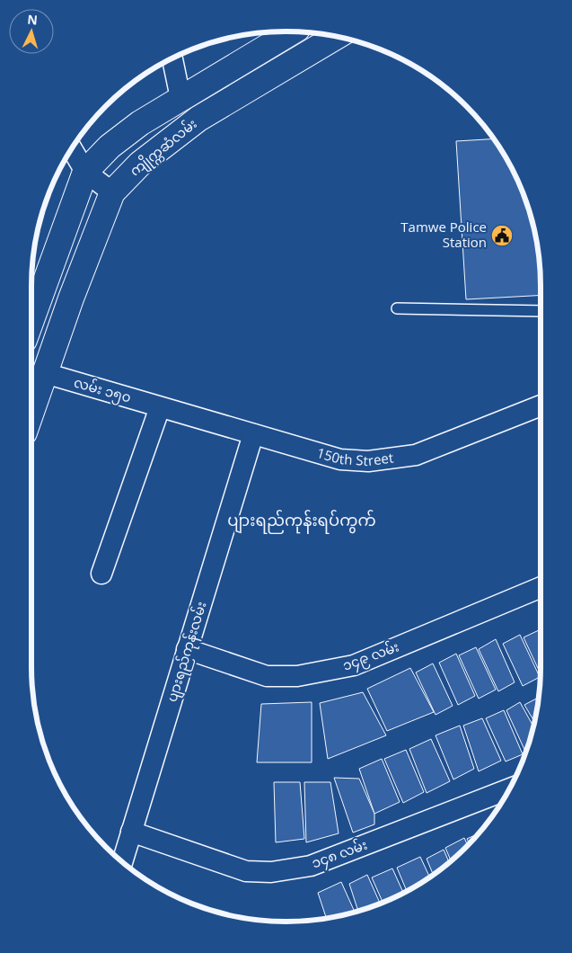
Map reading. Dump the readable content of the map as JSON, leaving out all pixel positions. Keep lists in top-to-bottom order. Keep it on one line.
{"streets":{"main road":["ကျိုက္ကဆံလမ်း"],"street":["လမ်း ၁၅၀","150th Street","ပျားရည်ကုန်းလမ်း","၁၄၉ လမ်း","၁၄၈ လမ်း"]},"crossings":[["ကျိုက္ကဆံလမ်း","လမ်း ၁၅၀"],["လမ်း ၁၅၀","150th Street"],["150th Street","ပျားရည်ကုန်းလမ်း"],["ပျားရည်ကုန်းလမ်း","၁၄၉ လမ်း"],["ပျားရည်ကုန်းလမ်း","၁၄၈ လမ်း"]],"districts":["ပျားရည်ကုန်းရပ်ကွက်"],"places":{"public building":["Tamwe Police Station"]},"north":"top"}
